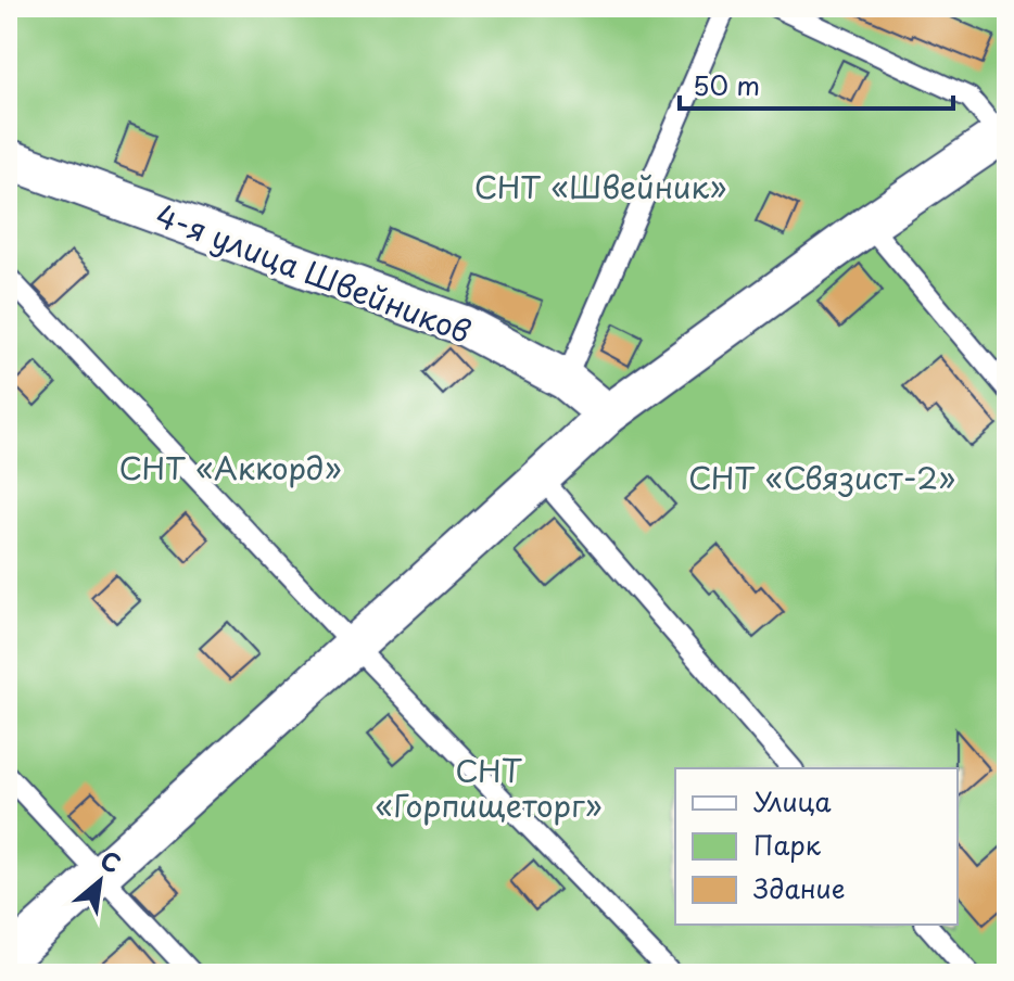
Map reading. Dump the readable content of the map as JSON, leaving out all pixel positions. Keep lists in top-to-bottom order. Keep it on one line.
{"streets":{"street":["4-я улица Швейников"]},"parks":["СНТ «Швейник»","СНТ «Аккорд»","СНТ «Связист-2»","СНТ «Горпищеторг»"],"legend":["Улица","Парк","Здание"],"scale_bar":"50 m","north":"top right"}
